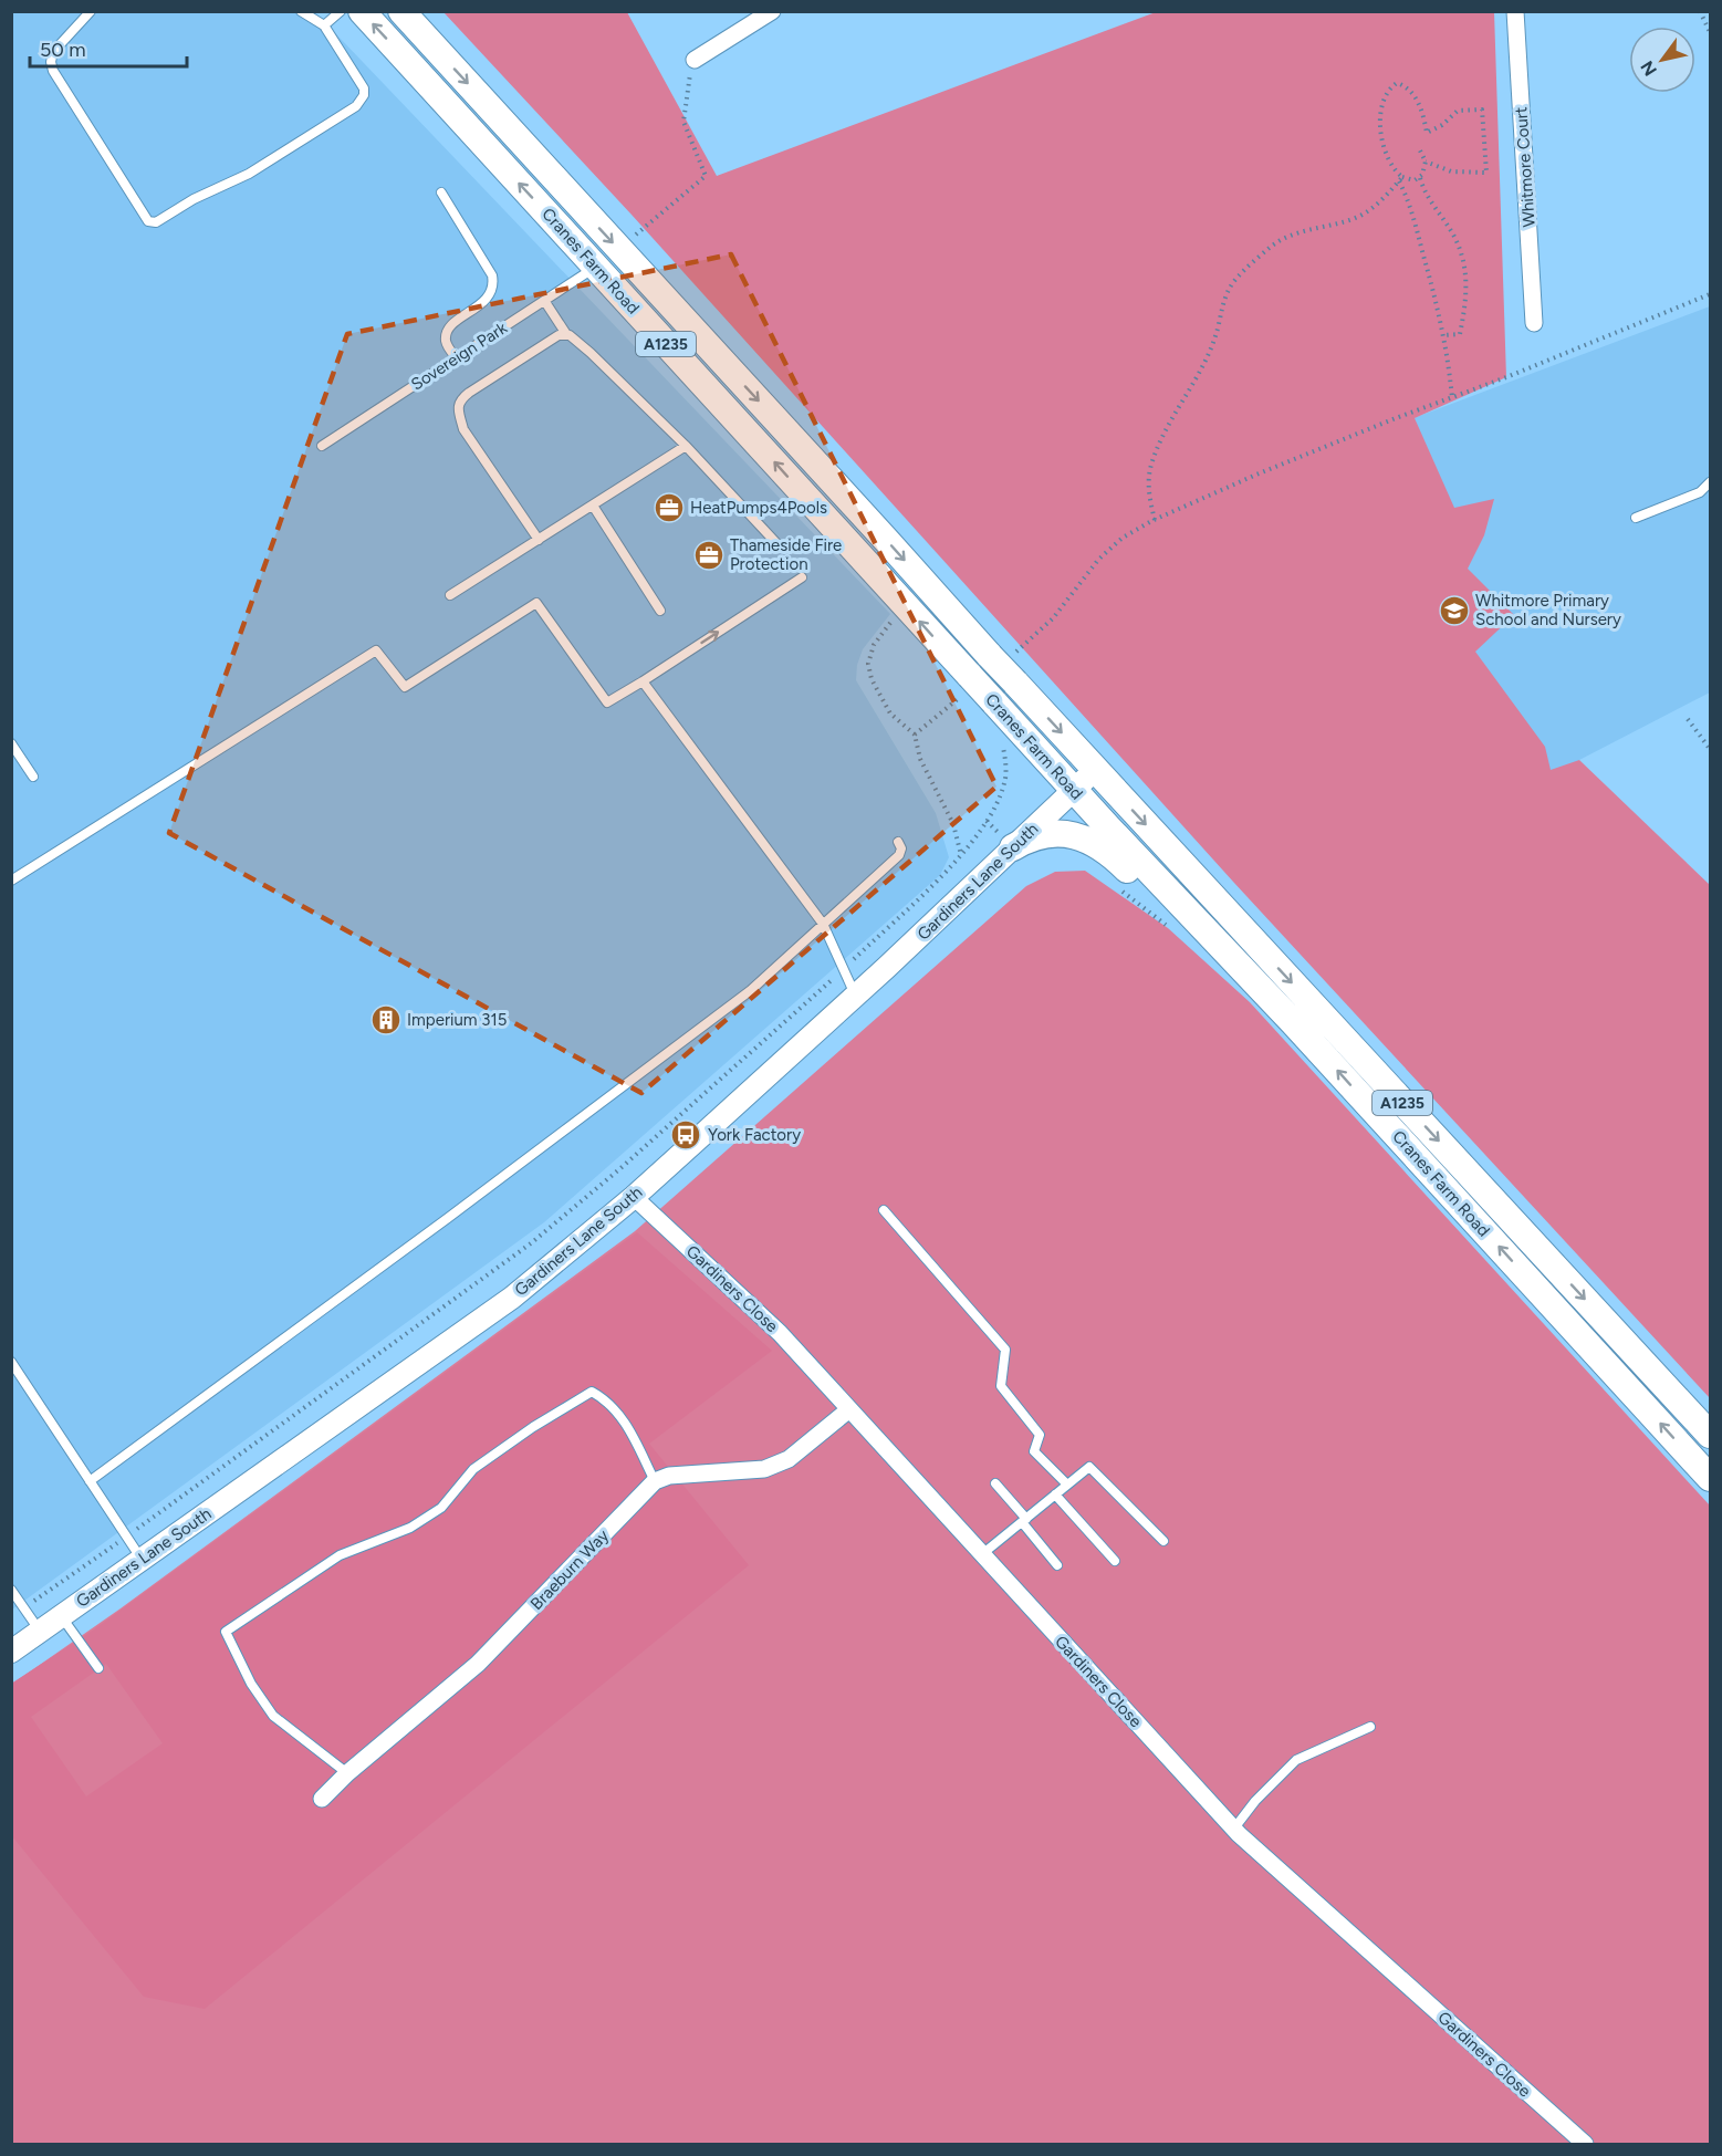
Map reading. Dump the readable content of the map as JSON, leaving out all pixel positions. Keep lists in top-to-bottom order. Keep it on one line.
{"streets":{"main road":["Cranes Farm Road","A1235"],"street":["Whitmore Court","Gardiners Lane South","Gardiners Close","Braeburn Way"],"lane":["Sovereign Park"]},"crossings":[["Cranes Farm Road","A1235"],["Cranes Farm Road","Sovereign Park"],["Cranes Farm Road","Gardiners Lane South"],["A1235","Gardiners Lane South"],["Gardiners Lane South","Gardiners Close"]],"places":{"office":["HeatPumps4Pools","Thameside Fire Protection"],"school or university":["Whitmore Primary School and Nursery"],"building":["Imperium 315"],"bus stop":["York Factory"]},"scale_bar":"50 m","north":"bottom left"}
